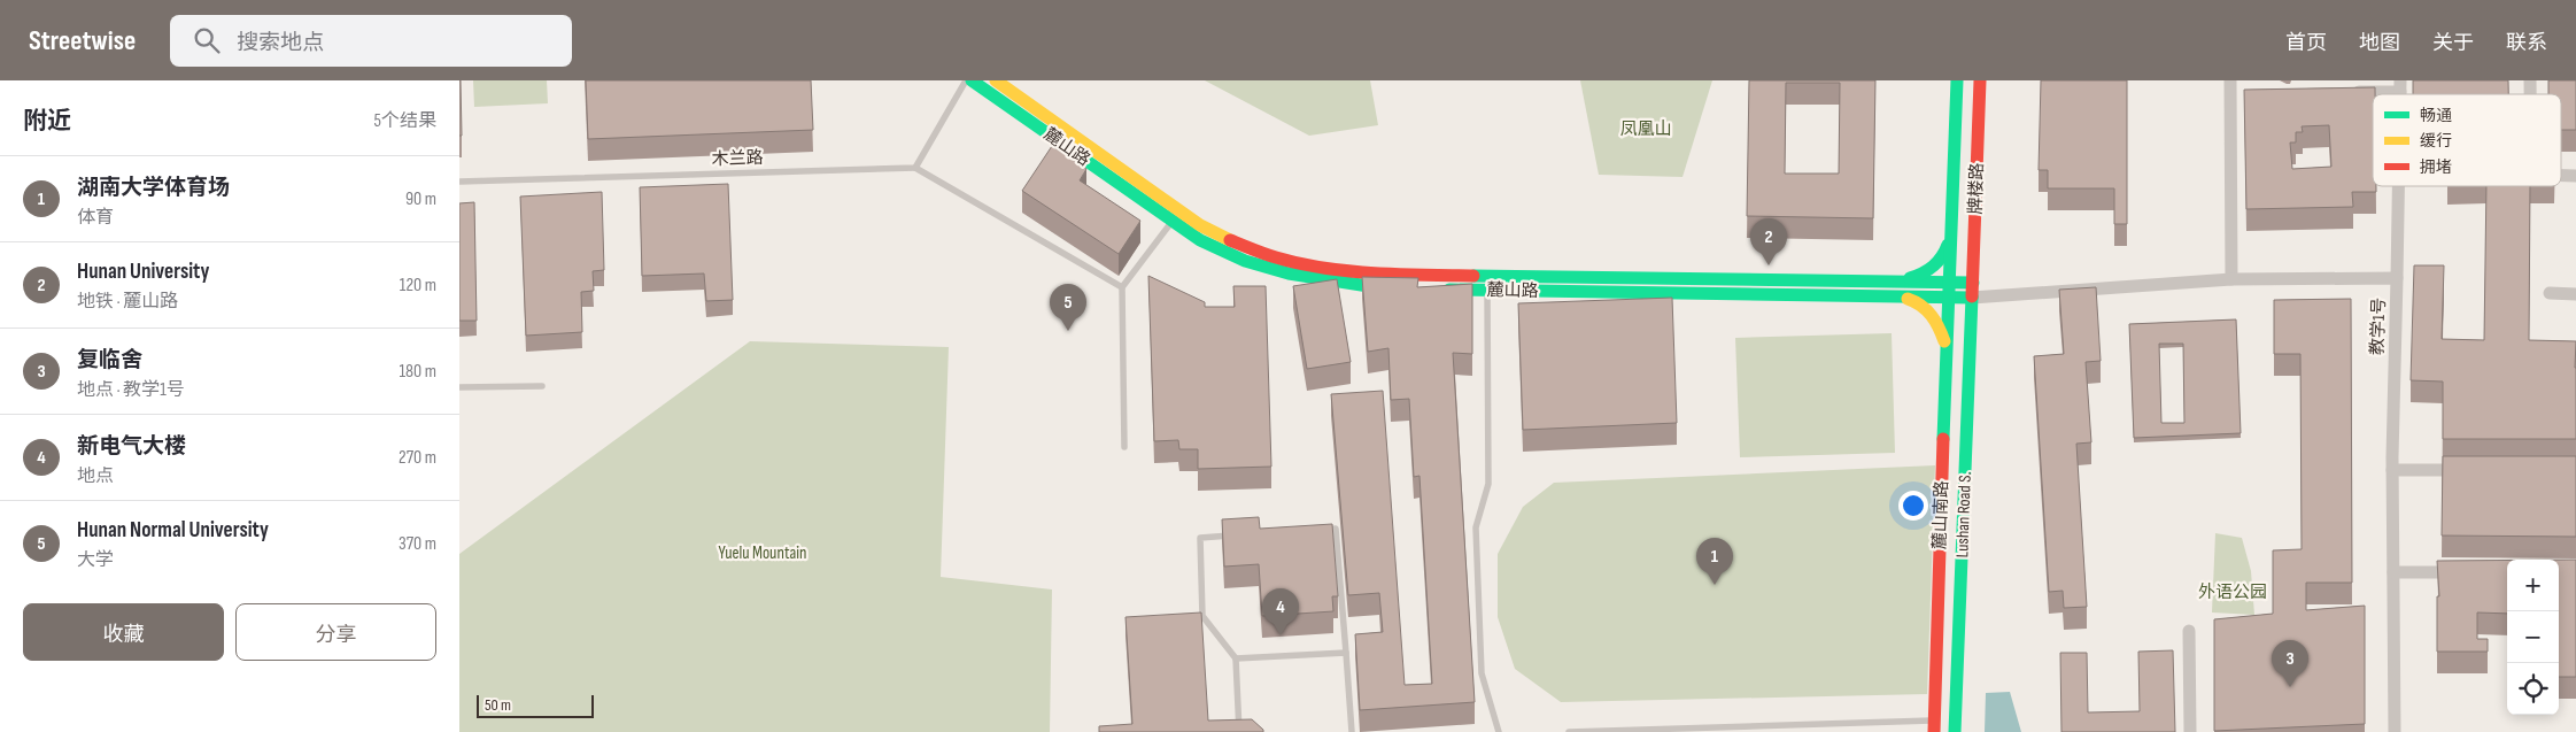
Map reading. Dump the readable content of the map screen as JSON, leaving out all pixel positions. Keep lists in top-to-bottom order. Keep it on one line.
{"streets":{"main road":["麓山路","牌楼路","麓山南路","Lushan Road S."],"street":["教学1号"],"lane":["木兰路"]},"crossings":[["麓山路","牌楼路"],["麓山路","教学1号"],["麓山路","麓山南路"],["麓山路","Lushan Road S."],["牌楼路","教学1号"],["牌楼路","麓山南路"],["牌楼路","Lushan Road S."],["教学1号","Lushan Road S."]],"parks":["凤凰山","Yuelu Mountain","外语公园"],"legend":["畅通","缓行","拥堵"],"scale_bar":"50 m","page":{"header":"Streetwise","search":"搜索地点","nav":["首页","地图","关于","联系"],"heading":["附近","5个结果"],"list":[{"mark":"1","name":"湖南大学体育场","note":"体育","value":"90 m"},{"mark":"2","name":"Hunan University","note":"地铁 · 麓山路","value":"120 m"},{"mark":"3","name":"复临舍","note":"地点 · 教学1号","value":"180 m"},{"mark":"4","name":"新电气大楼","note":"地点","value":"270 m"},{"mark":"5","name":"Hunan Normal University","note":"大学","value":"370 m"}],"pins":["2","5","1","4","3"],"map_buttons":["+","−"],"buttons":["收藏","分享"],"scale":"50 m"}}
